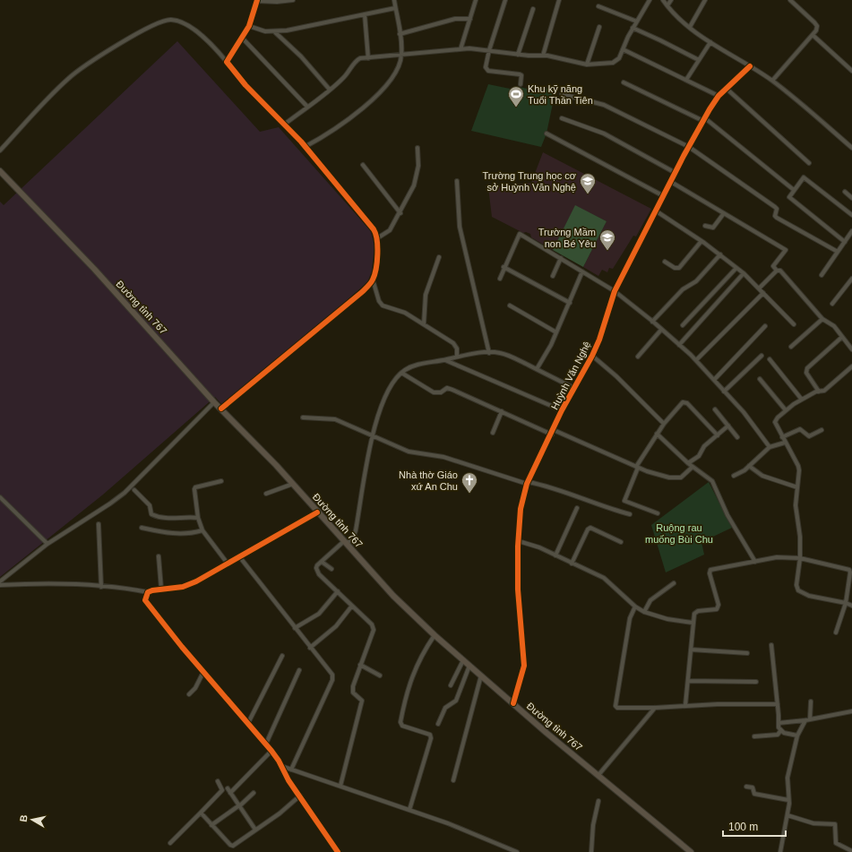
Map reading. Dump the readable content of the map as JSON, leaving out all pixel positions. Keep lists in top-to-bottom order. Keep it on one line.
{"streets":{"main road":["Đường tỉnh 767"],"street":["Huỳnh Văn Nghệ"]},"crossings":[["Đường tỉnh 767","Huỳnh Văn Nghệ"]],"parks":["Ruộng rau muống Bùi Chu"],"places":{"sports":["Khu kỹ năng Tuổi Thần Tiên"],"school or university":["Trường Trung học cơ sở Huỳnh Văn Nghệ","Trường Mầm non Bé Yêu"],"church":["Nhà thờ Giáo xứ An Chu"]},"scale_bar":"100 m","north":"left"}
